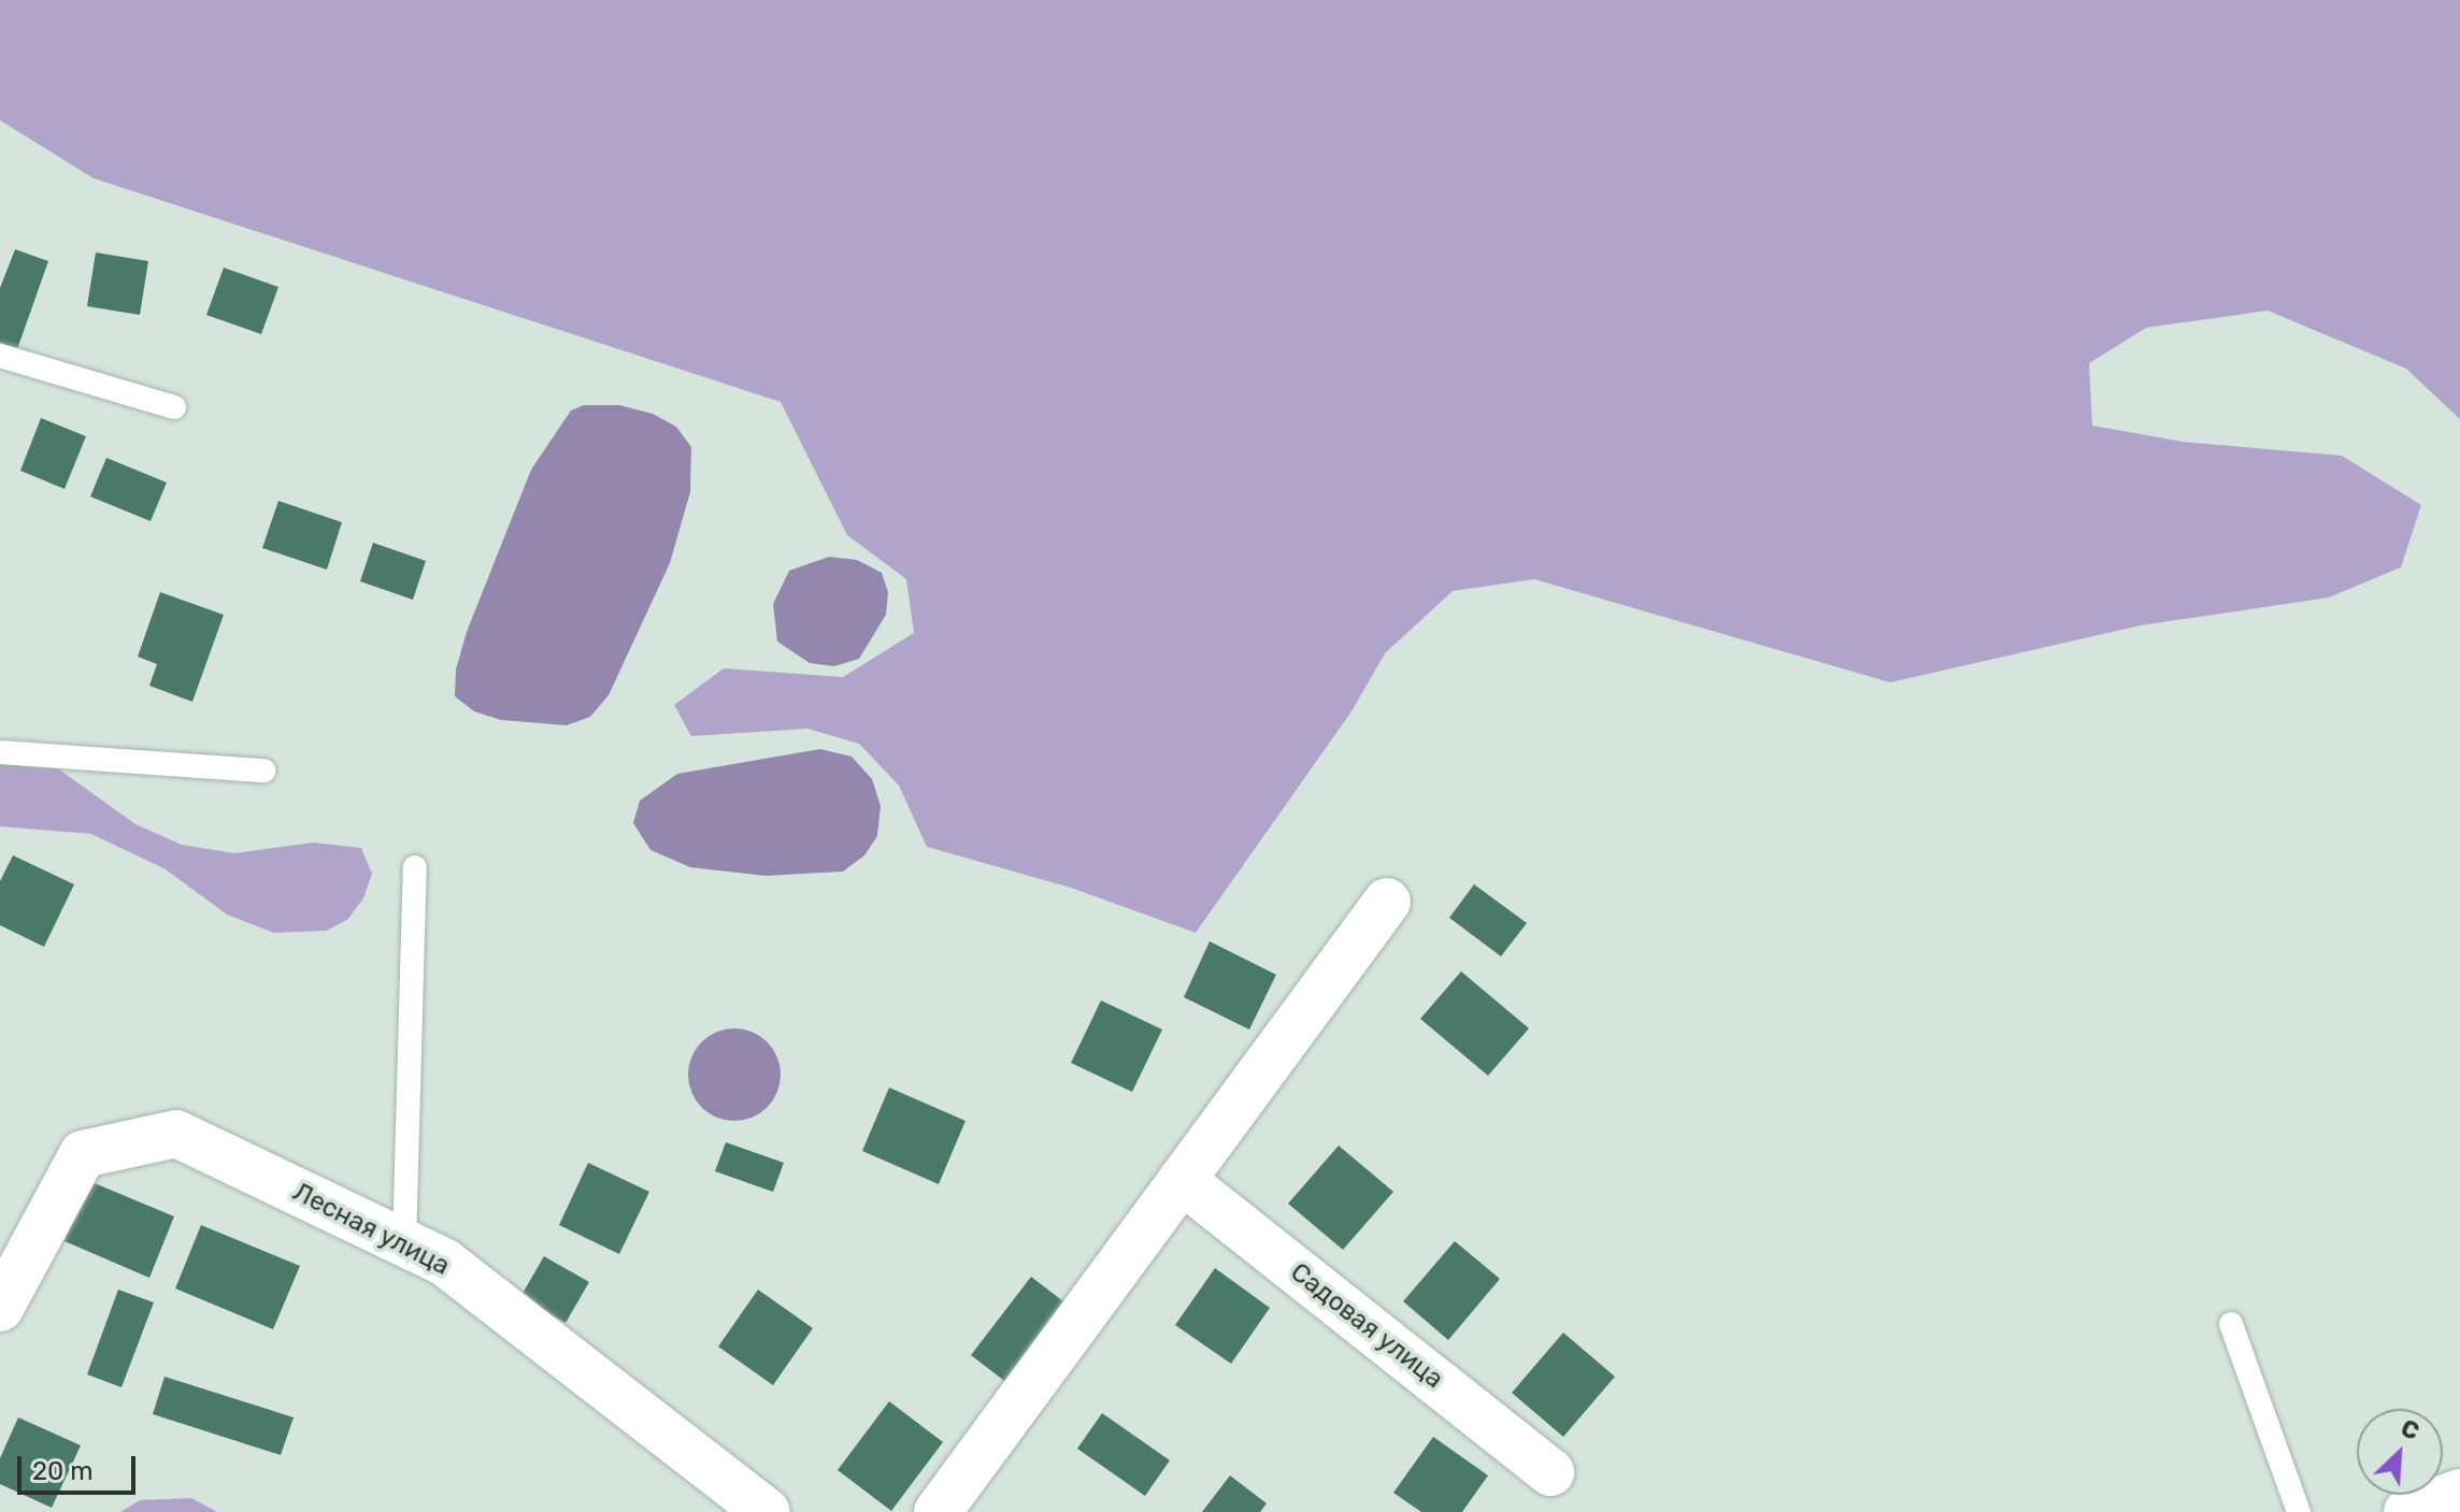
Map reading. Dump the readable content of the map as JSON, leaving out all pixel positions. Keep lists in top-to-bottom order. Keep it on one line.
{"streets":{"street":["Лесная улица","Садовая улица"]},"scale_bar":"20 m","north":"top right"}
